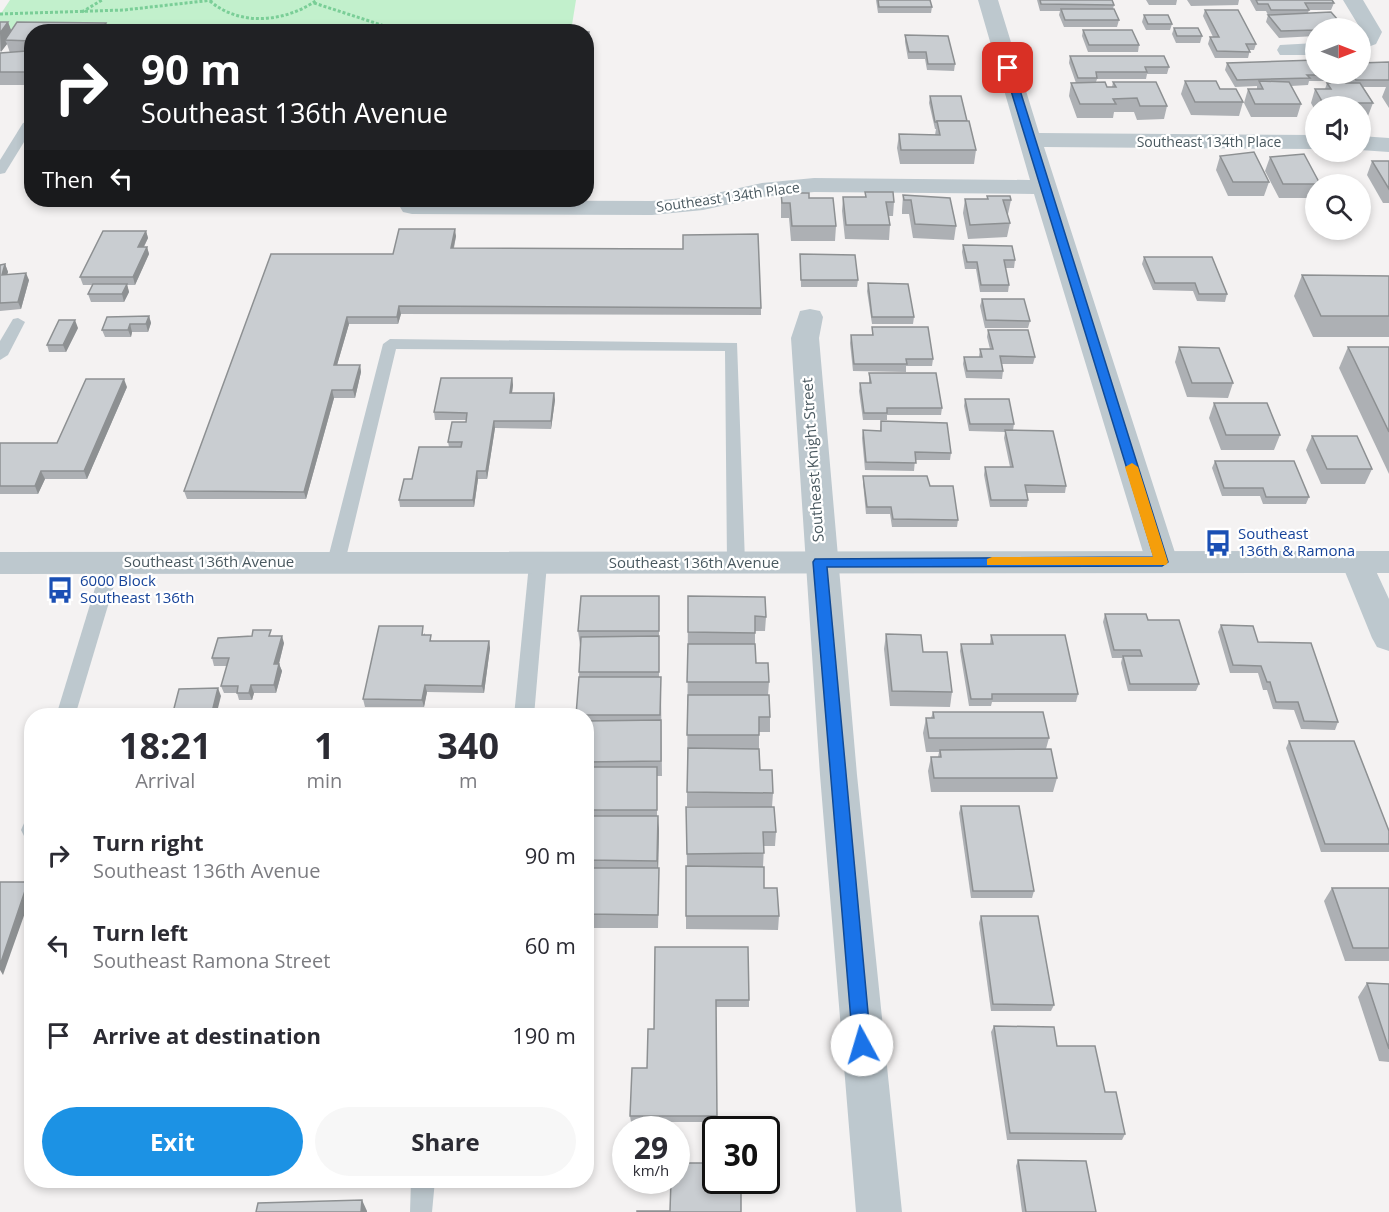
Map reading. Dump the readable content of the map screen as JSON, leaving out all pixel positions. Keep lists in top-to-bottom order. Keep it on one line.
{"streets":{"street":["Southeast 134th Place","Southeast Knight Street","Southeast 136th Avenue"]},"crossings":[["Southeast Knight Street","Southeast 136th Avenue"]],"places":{"bus stop":["Southeast 136th & Ramona","6000 Block Southeast 136th"]},"north":"right","page":{"turn":["90 m","Southeast 136th Avenue"],"then":"Then","eta":["18:21","Arrival","1","min","340","m"],"list":[{"name":"Turn right","note":"Southeast 136th Avenue","value":"90 m"},{"name":"Turn left","note":"Southeast Ramona Street","value":"60 m"},{"name":"Arrive at destination","value":"190 m"}],"buttons":["Exit","Share"],"speed":"29 km/h","limit":"30"}}
